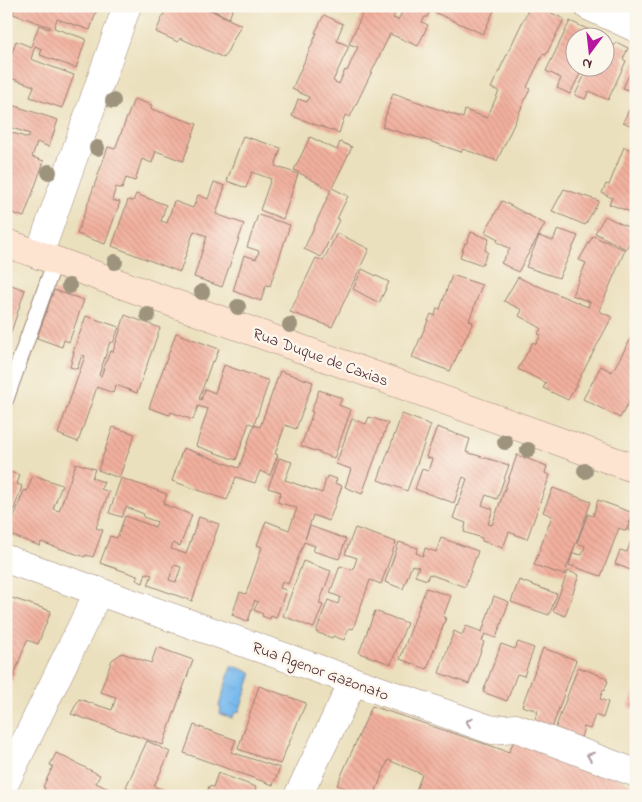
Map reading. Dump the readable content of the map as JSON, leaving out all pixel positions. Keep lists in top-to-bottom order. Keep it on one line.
{"streets":{"main road":["Rua Duque de Caxias"],"street":["Rua Agenor Gazonato"]},"one_way":["Rua Agenor Gazonato"],"north":"bottom"}
